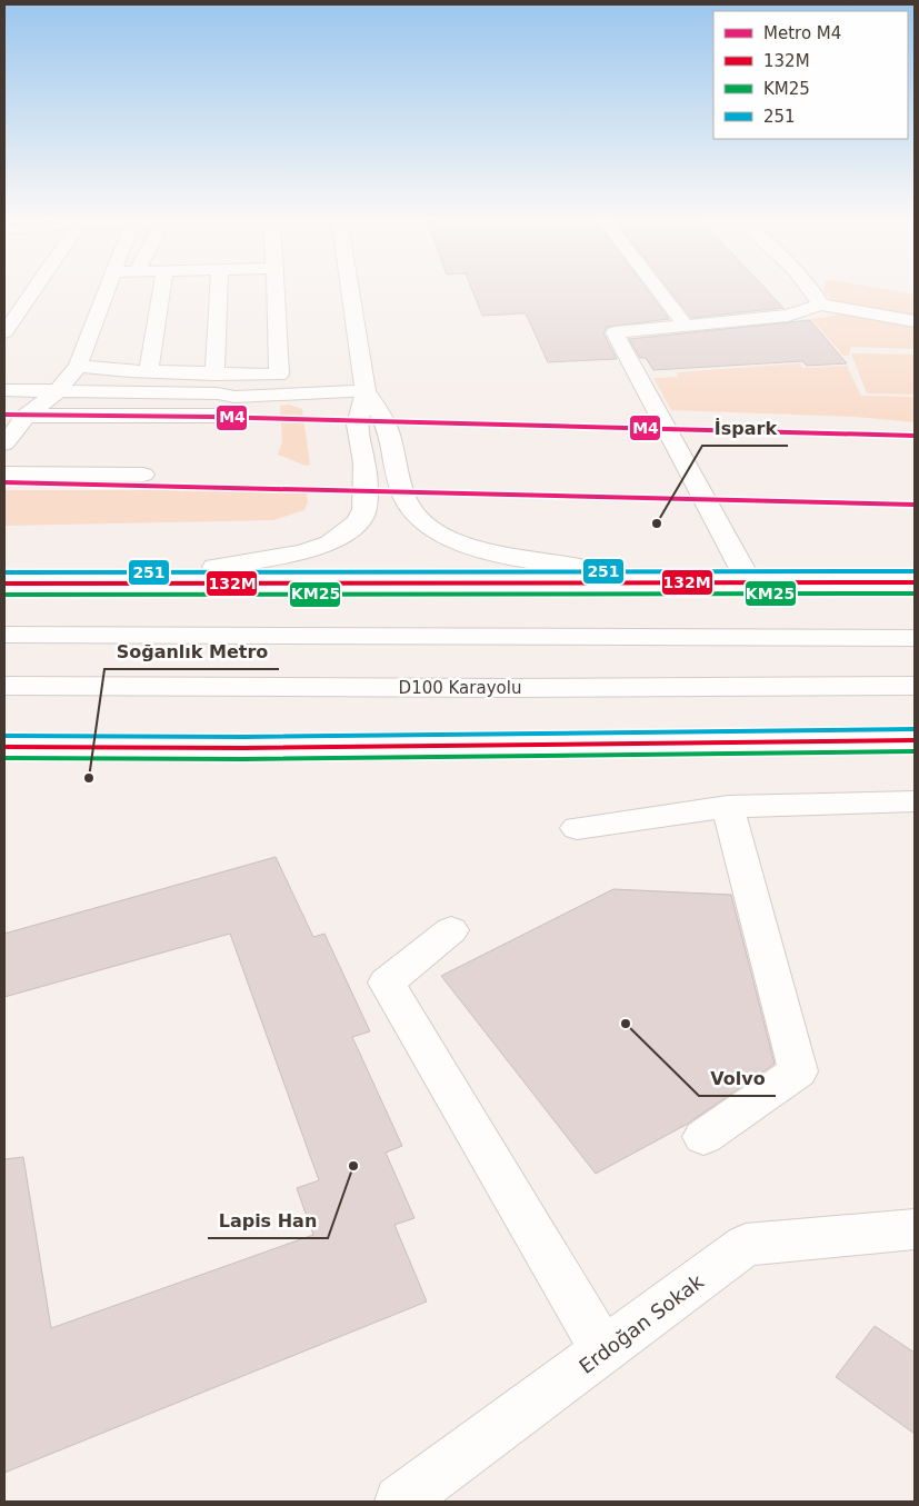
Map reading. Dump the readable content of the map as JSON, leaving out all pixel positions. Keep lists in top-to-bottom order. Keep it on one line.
{"streets":{"main road":["D100 Karayolu","Erdoğan Sokak"]},"places":["İspark","Soğanlık Metro","Volvo","Lapis Han"],"lines":["metro line M4","transit line 251","transit line 132M","transit line KM25"],"legend":["Metro M4","132M","KM25","251"]}
